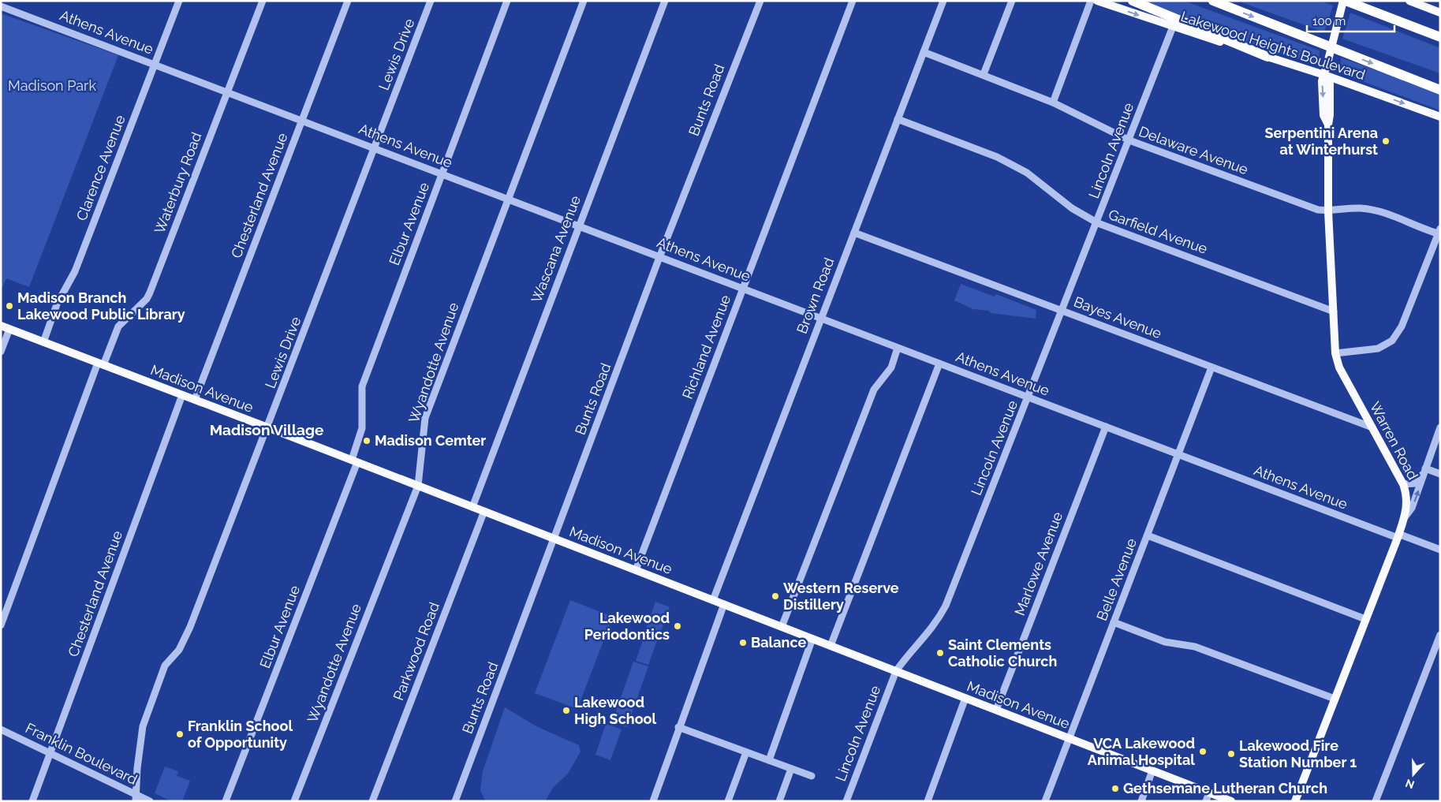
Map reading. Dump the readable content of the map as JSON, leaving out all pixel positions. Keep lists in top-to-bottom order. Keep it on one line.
{"streets":{"main road":["Lakewood Heights Boulevard","Madison Avenue","Warren Road"],"street":["Athens Avenue","Lewis Drive","Bunts Road","Lincoln Avenue","Delaware Avenue","Clarence Avenue","Waterbury Road","Chesterland Avenue","Elbur Avenue","Garfield Avenue","Wascana Avenue","Brown Road","Bayes Avenue","Richland Avenue","Wyandotte Avenue","Marlowe Avenue","Belle Avenue","Parkwood Road","Franklin Boulevard"]},"crossings":[["Athens Avenue","Lewis Drive"],["Athens Avenue","Bunts Road"],["Athens Avenue","Lincoln Avenue"],["Athens Avenue","Clarence Avenue"],["Athens Avenue","Waterbury Road"],["Athens Avenue","Chesterland Avenue"],["Athens Avenue","Elbur Avenue"],["Athens Avenue","Wascana Avenue"],["Athens Avenue","Brown Road"],["Athens Avenue","Richland Avenue"],["Athens Avenue","Wyandotte Avenue"],["Athens Avenue","Warren Road"],["Athens Avenue","Marlowe Avenue"],["Athens Avenue","Belle Avenue"],["Lakewood Heights Boulevard","Lincoln Avenue"],["Lakewood Heights Boulevard","Warren Road"],["Lewis Drive","Madison Avenue"],["Lewis Drive","Franklin Boulevard"],["Bunts Road","Madison Avenue"],["Lincoln Avenue","Delaware Avenue"],["Lincoln Avenue","Garfield Avenue"],["Lincoln Avenue","Bayes Avenue"],["Lincoln Avenue","Madison Avenue"],["Delaware Avenue","Brown Road"],["Delaware Avenue","Warren Road"],["Clarence Avenue","Madison Avenue"],["Waterbury Road","Madison Avenue"],["Chesterland Avenue","Madison Avenue"],["Chesterland Avenue","Franklin Boulevard"],["Elbur Avenue","Madison Avenue"],["Garfield Avenue","Brown Road"],["Garfield Avenue","Warren Road"],["Wascana Avenue","Madison Avenue"],["Brown Road","Bayes Avenue"],["Brown Road","Madison Avenue"],["Bayes Avenue","Warren Road"],["Bayes Avenue","Belle Avenue"],["Richland Avenue","Madison Avenue"],["Wyandotte Avenue","Madison Avenue"],["Madison Avenue","Marlowe Avenue"],["Madison Avenue","Belle Avenue"],["Madison Avenue","Parkwood Road"]],"one_way":["Lakewood Heights Boulevard"],"districts":["Madison Village"],"parks":["Madison Park"],"places":["Serpentini Arena at Winterhurst","Madison Branch Lakewood Public Library","Madison Cemter","Western Reserve Distillery","Lakewood Periodontics","Balance","Saint Clements Catholic Church","Lakewood High School","Franklin School of Opportunity","VCA Lakewood Animal Hospital","Lakewood Fire Station Number 1","Gethsemane Lutheran Church"],"scale_bar":"100 m","north":"bottom"}
